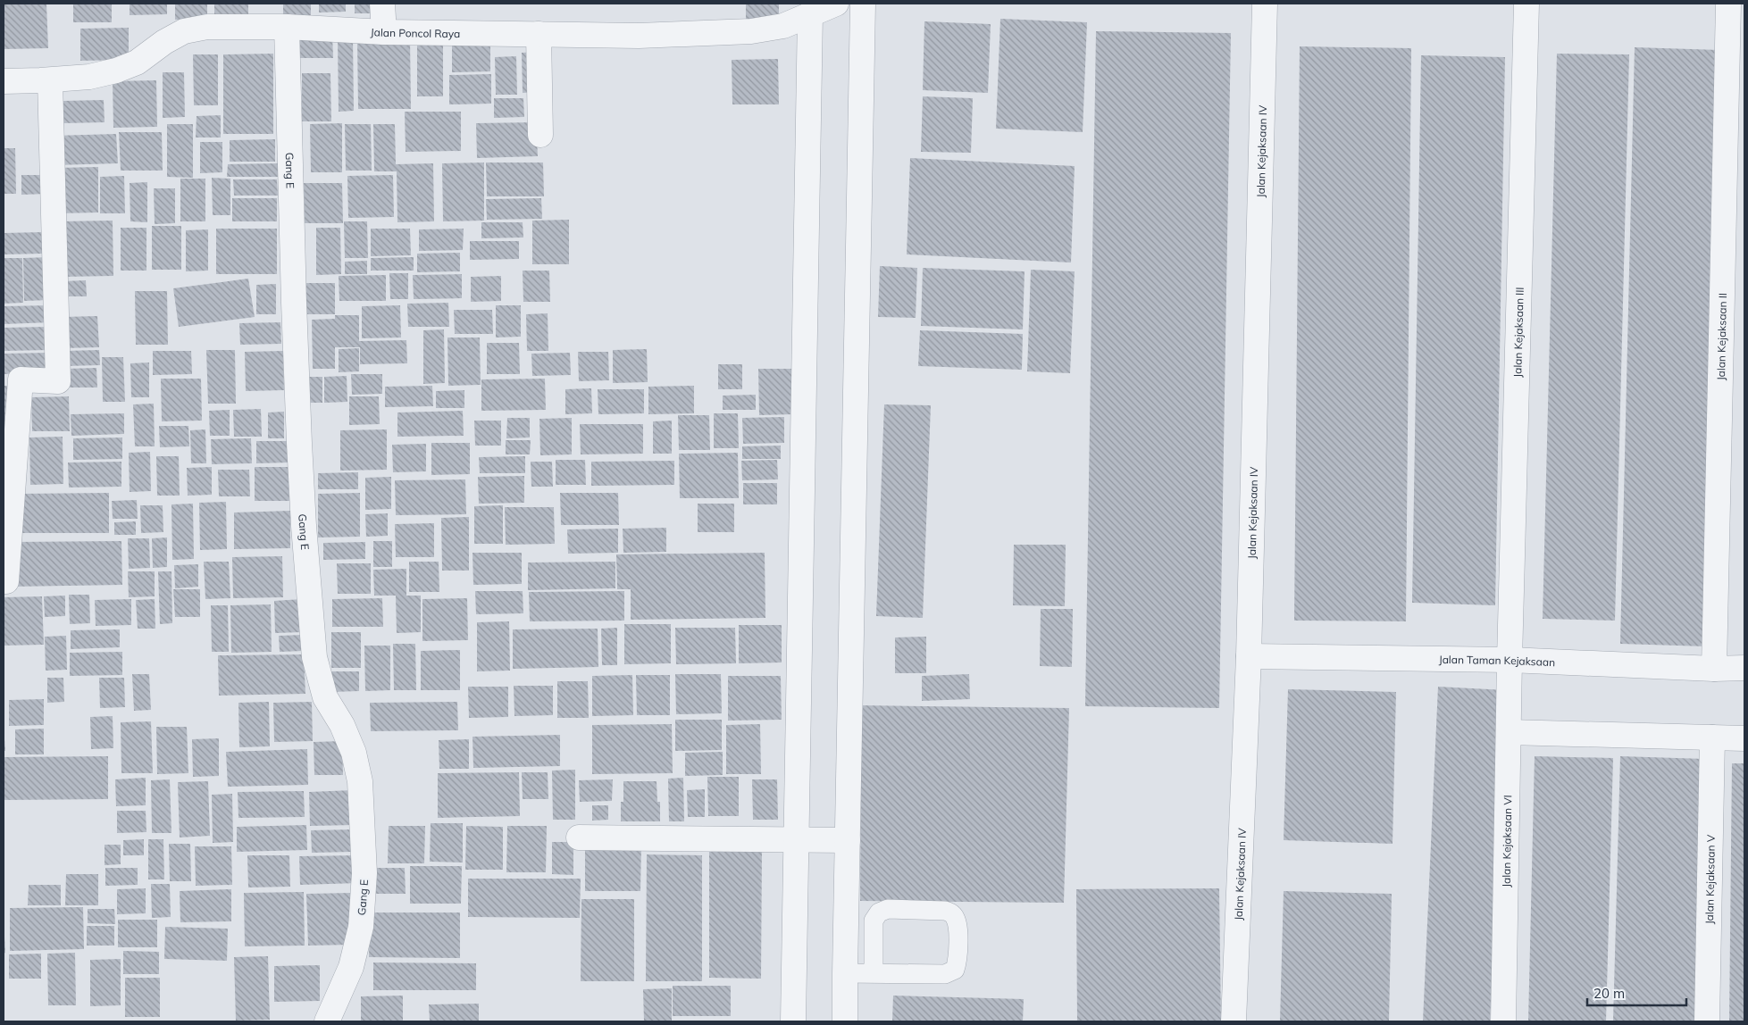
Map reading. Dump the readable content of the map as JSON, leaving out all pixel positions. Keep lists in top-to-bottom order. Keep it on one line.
{"streets":{"street":["Jalan Poncol Raya","Jalan Kejaksaan IV","Gang E","Jalan Kejaksaan III","Jalan Kejaksaan II","Jalan Taman Kejaksaan","Jalan Kejaksaan VI","Jalan Kejaksaan V"]},"crossings":[["Jalan Poncol Raya","Gang E"],["Jalan Kejaksaan IV","Jalan Taman Kejaksaan"],["Jalan Kejaksaan III","Jalan Taman Kejaksaan"],["Jalan Kejaksaan III","Jalan Kejaksaan VI"],["Jalan Kejaksaan II","Jalan Taman Kejaksaan"],["Jalan Taman Kejaksaan","Jalan Kejaksaan VI"]],"scale_bar":"20 m"}
